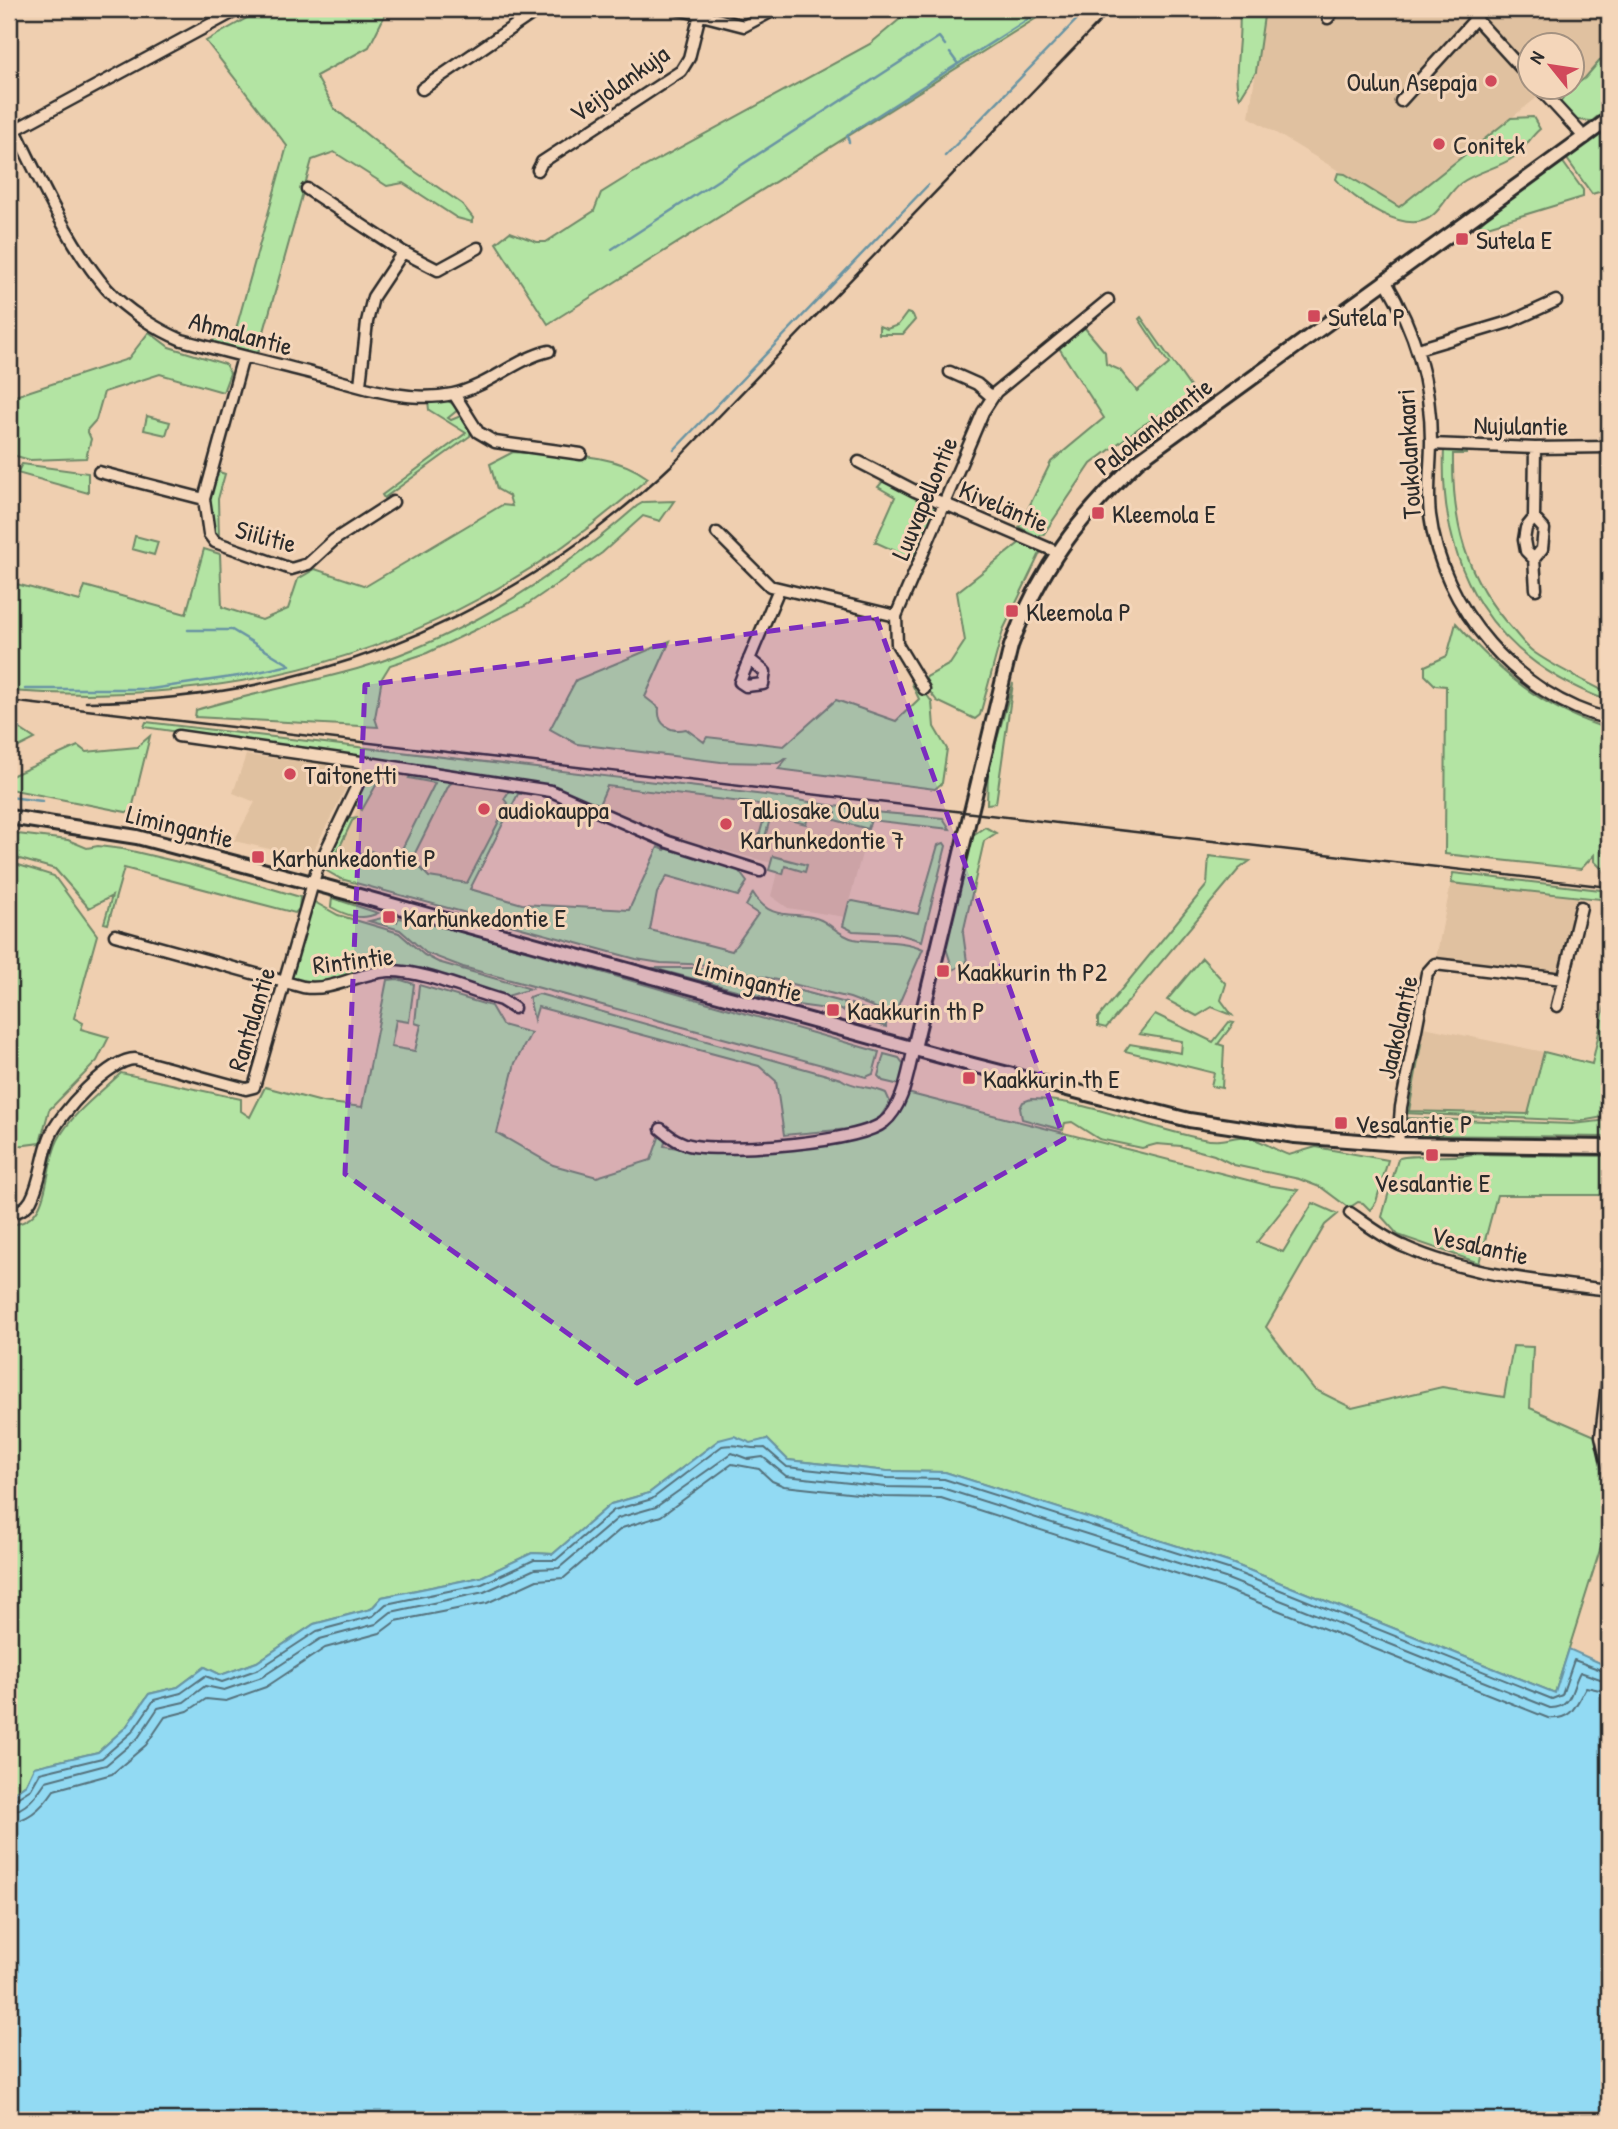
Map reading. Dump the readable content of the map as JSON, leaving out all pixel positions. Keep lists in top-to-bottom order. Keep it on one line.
{"streets":{"main road":["Palokankaantie","Limingantie"],"street":["Veijolankuja","Ahmalantie","Nujulantie","Toukolankaari","Luuvapellontie","Kiveläntie","Siilitie","Rintintie","Rantalantie","Jaakolantie","Vesalantie"]},"crossings":[["Ahmalantie","Siilitie"],["Nujulantie","Toukolankaari"],["Palokankaantie","Toukolankaari"],["Palokankaantie","Kiveläntie"],["Palokankaantie","Limingantie"],["Luuvapellontie","Kiveläntie"],["Limingantie","Rantalantie"],["Limingantie","Jaakolantie"],["Rintintie","Rantalantie"]],"places":{"other":["Oulun Asepaja","Conitek","Taitonetti","audiokauppa","Talliosake Oulu Karhunkedontie 7"],"transit":["Sutela E","Sutela P","Kleemola E","Kleemola P","Karhunkedontie P","Karhunkedontie E","Kaakkurin th P2","Kaakkurin th P","Kaakkurin th E","Vesalantie P","Vesalantie E"]},"north":"top left"}
